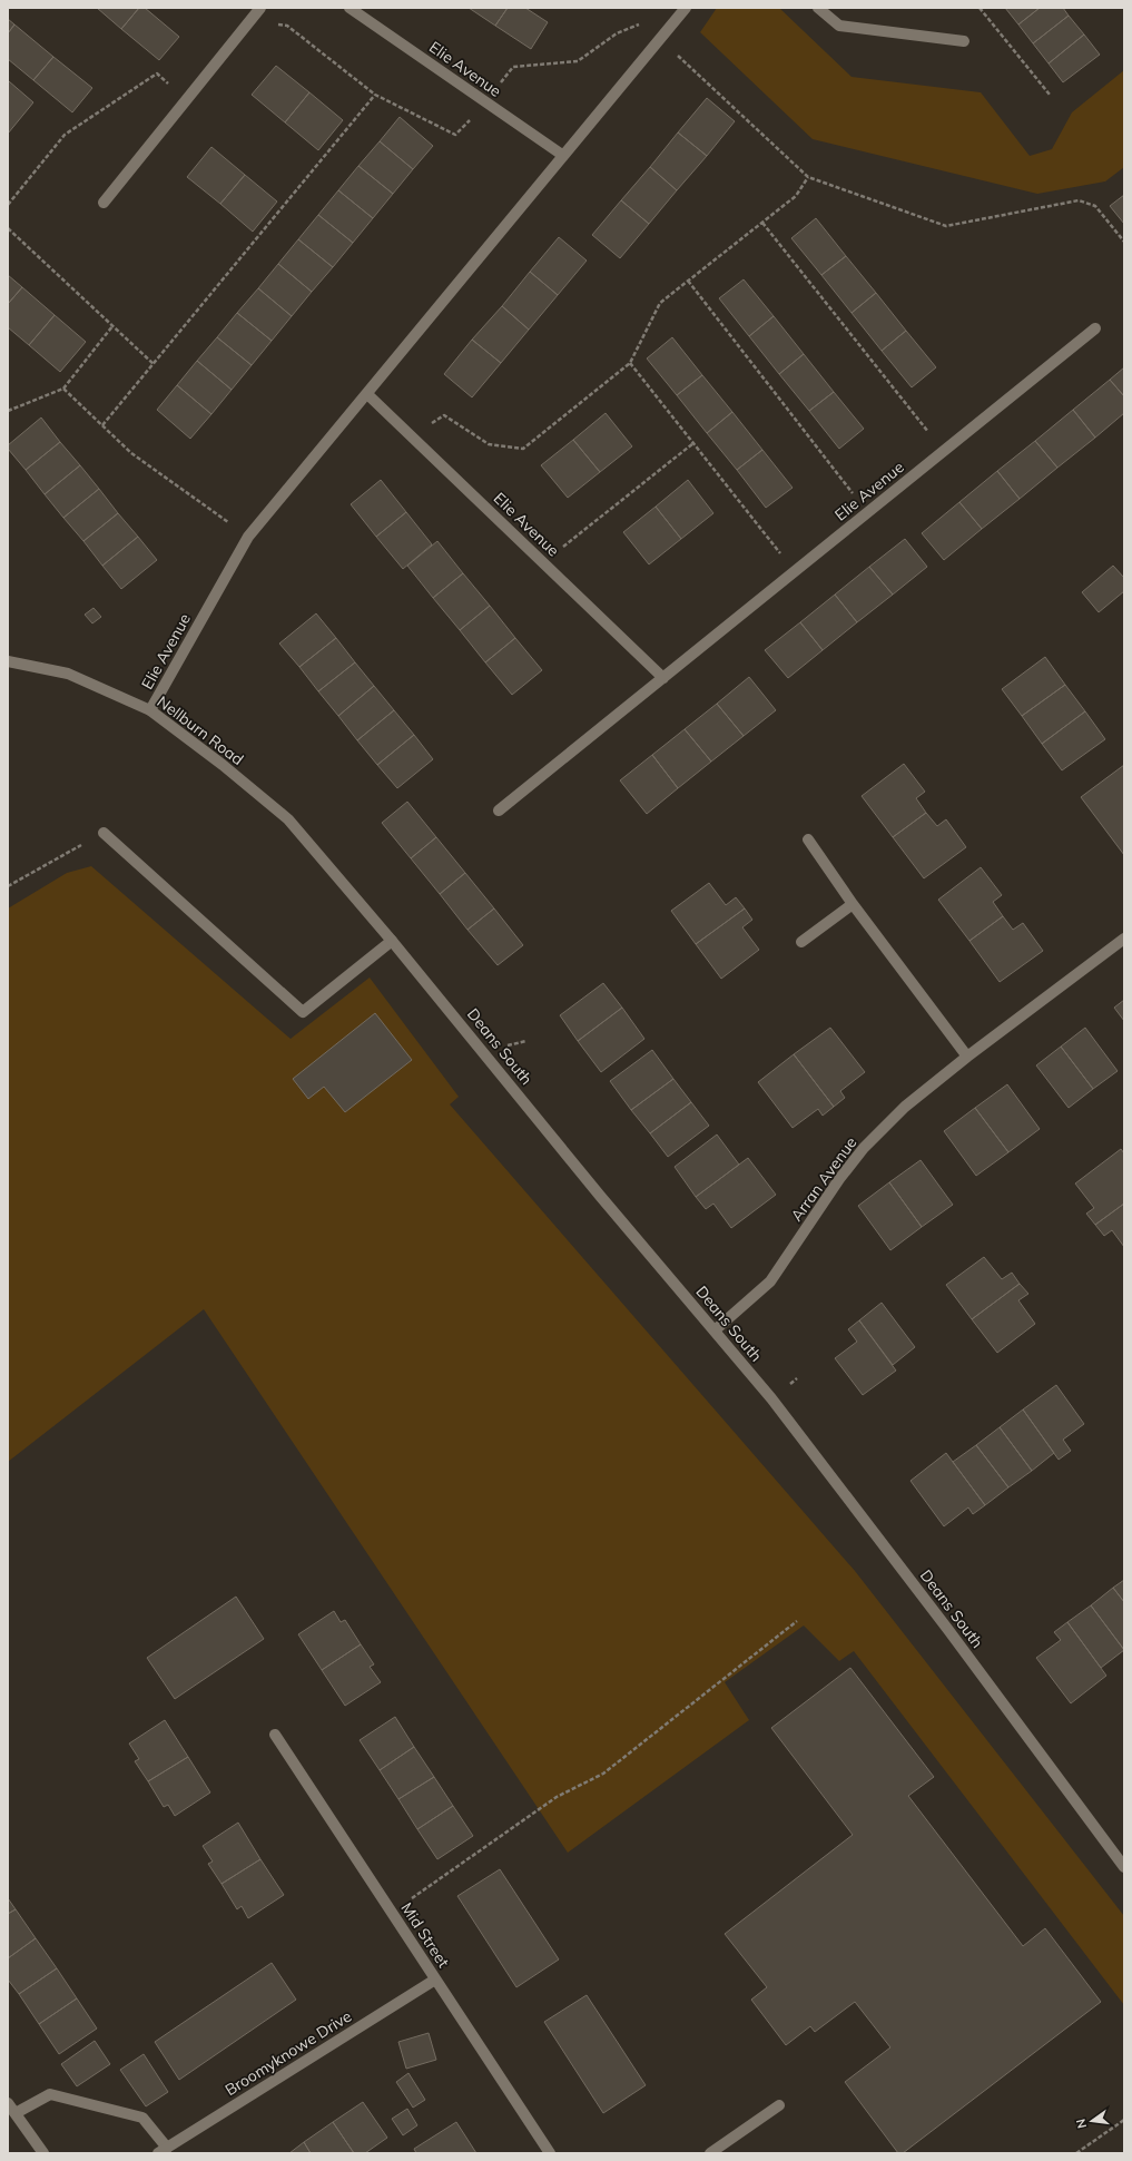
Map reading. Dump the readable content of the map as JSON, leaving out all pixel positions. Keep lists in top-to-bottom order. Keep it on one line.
{"streets":{"street":["Elie Avenue","Nellburn Road","Deans South","Arran Avenue","Mid Street","Broomyknowe Drive"]},"crossings":[["Elie Avenue","Nellburn Road"],["Nellburn Road","Deans South"],["Deans South","Arran Avenue"],["Mid Street","Broomyknowe Drive"]],"north":"left"}
